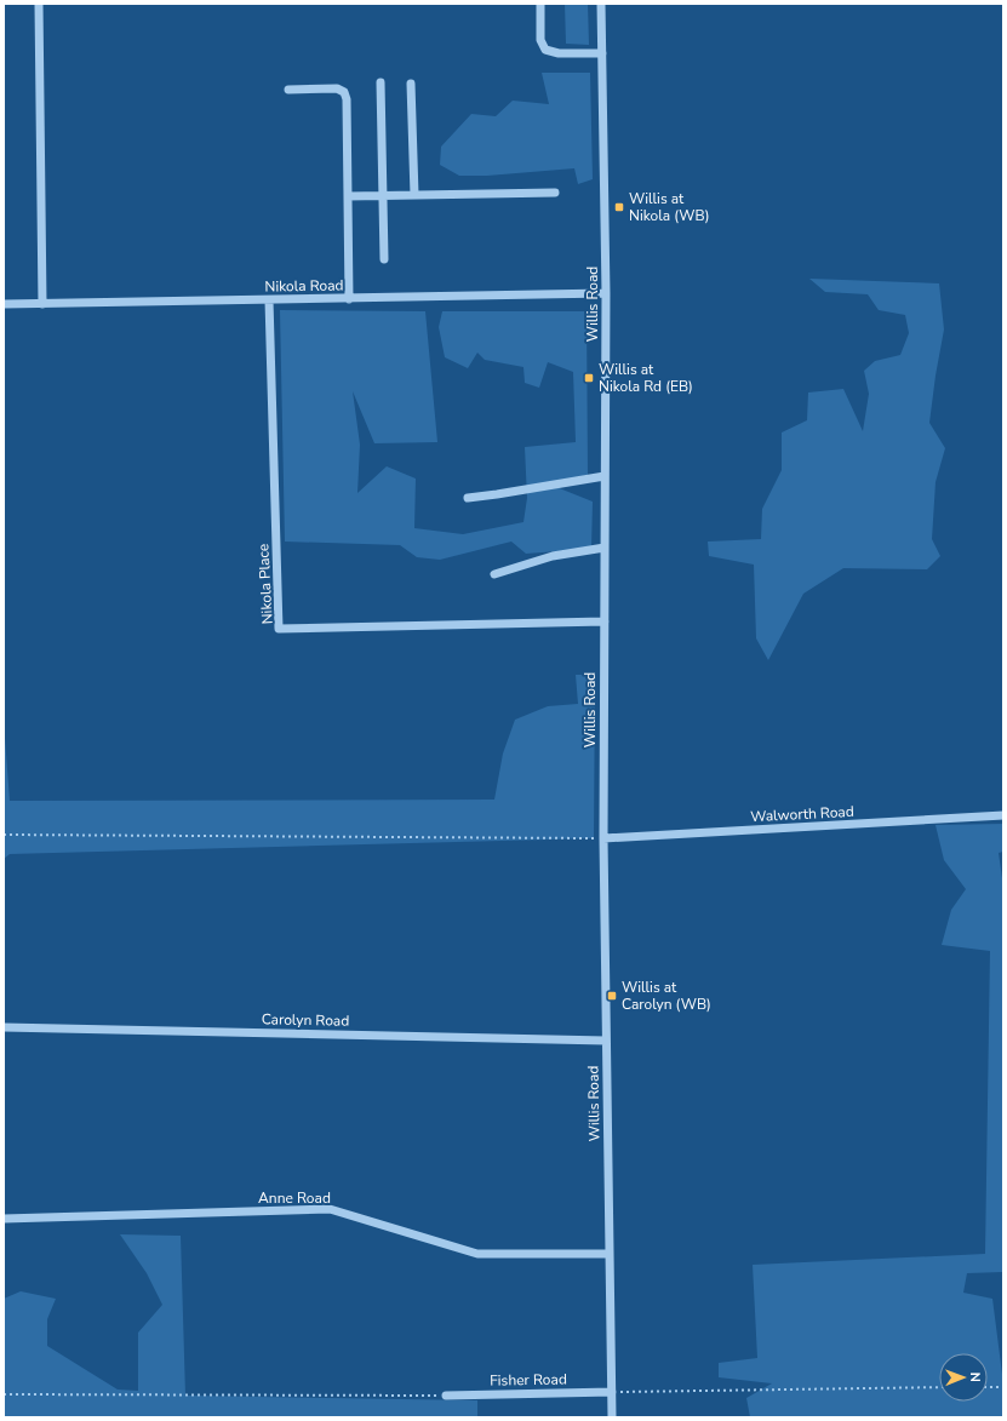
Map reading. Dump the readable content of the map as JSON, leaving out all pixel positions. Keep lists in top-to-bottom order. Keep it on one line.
{"streets":{"street":["Nikola Road","Willis Road","Nikola Place","Walworth Road","Carolyn Road","Anne Road","Fisher Road"]},"crossings":[["Nikola Road","Willis Road"],["Nikola Road","Nikola Place"],["Willis Road","Nikola Place"],["Willis Road","Walworth Road"],["Willis Road","Carolyn Road"],["Willis Road","Anne Road"],["Willis Road","Fisher Road"]],"places":{"transit":["Willis at Nikola (WB)","Willis at Nikola Rd (EB)","Willis at Carolyn (WB)"]},"north":"right"}
